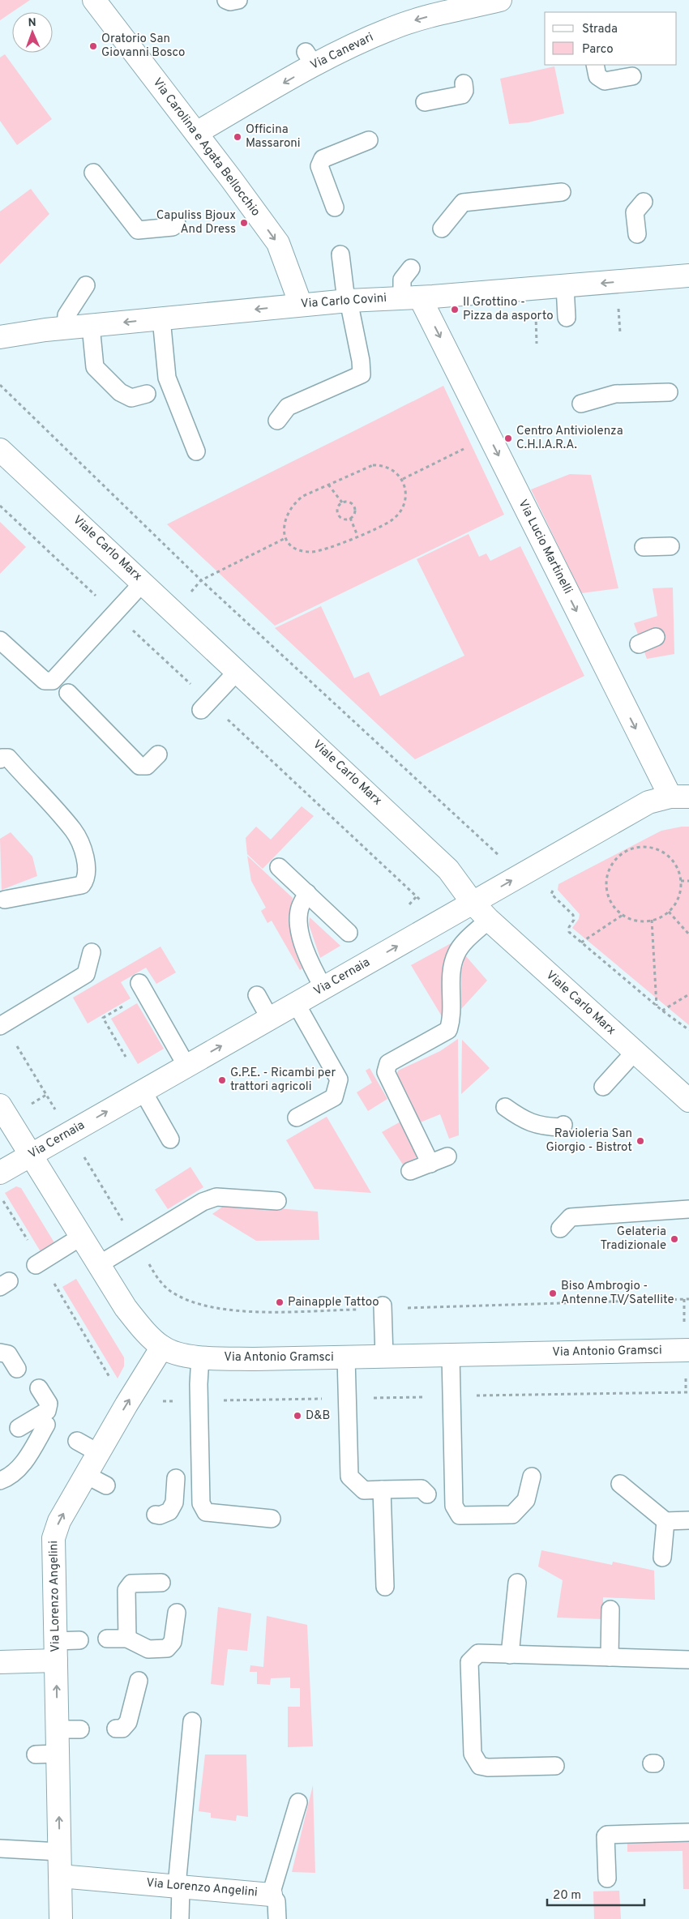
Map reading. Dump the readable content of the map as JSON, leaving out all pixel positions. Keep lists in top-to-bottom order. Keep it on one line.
{"streets":{"street":["Via Canevari","Via Carolina e Agata Bellocchio","Via Carlo Covini","Via Lucio Martinelli","Viale Carlo Marx","Via Cernaia","Via Antonio Gramsci","Via Lorenzo Angelini"]},"crossings":[["Via Canevari","Via Carolina e Agata Bellocchio"],["Via Carolina e Agata Bellocchio","Via Carlo Covini"],["Via Carlo Covini","Via Lucio Martinelli"],["Via Lucio Martinelli","Via Cernaia"],["Viale Carlo Marx","Via Cernaia"],["Via Cernaia","Via Antonio Gramsci"],["Via Antonio Gramsci","Via Lorenzo Angelini"]],"one_way":["Via Canevari","Via Carolina e Agata Bellocchio","Via Carlo Covini","Via Lucio Martinelli","Via Cernaia","Via Lorenzo Angelini"],"places":["Oratorio San Giovanni Bosco","Officina Massaroni","Capuliss Bjoux And Dress","Il Grottino - Pizza da asporto","Centro Antiviolenza C.H.I.A.R.A.","G.P.E. - Ricambi per trattori agricoli","Ravioleria San Giorgio - Bistrot","Gelateria Tradizionale","Biso Ambrogio - Antenne TV/Satellite","Painapple Tattoo","D&B"],"legend":["Strada","Parco"],"scale_bar":"20 m","north":"top"}
